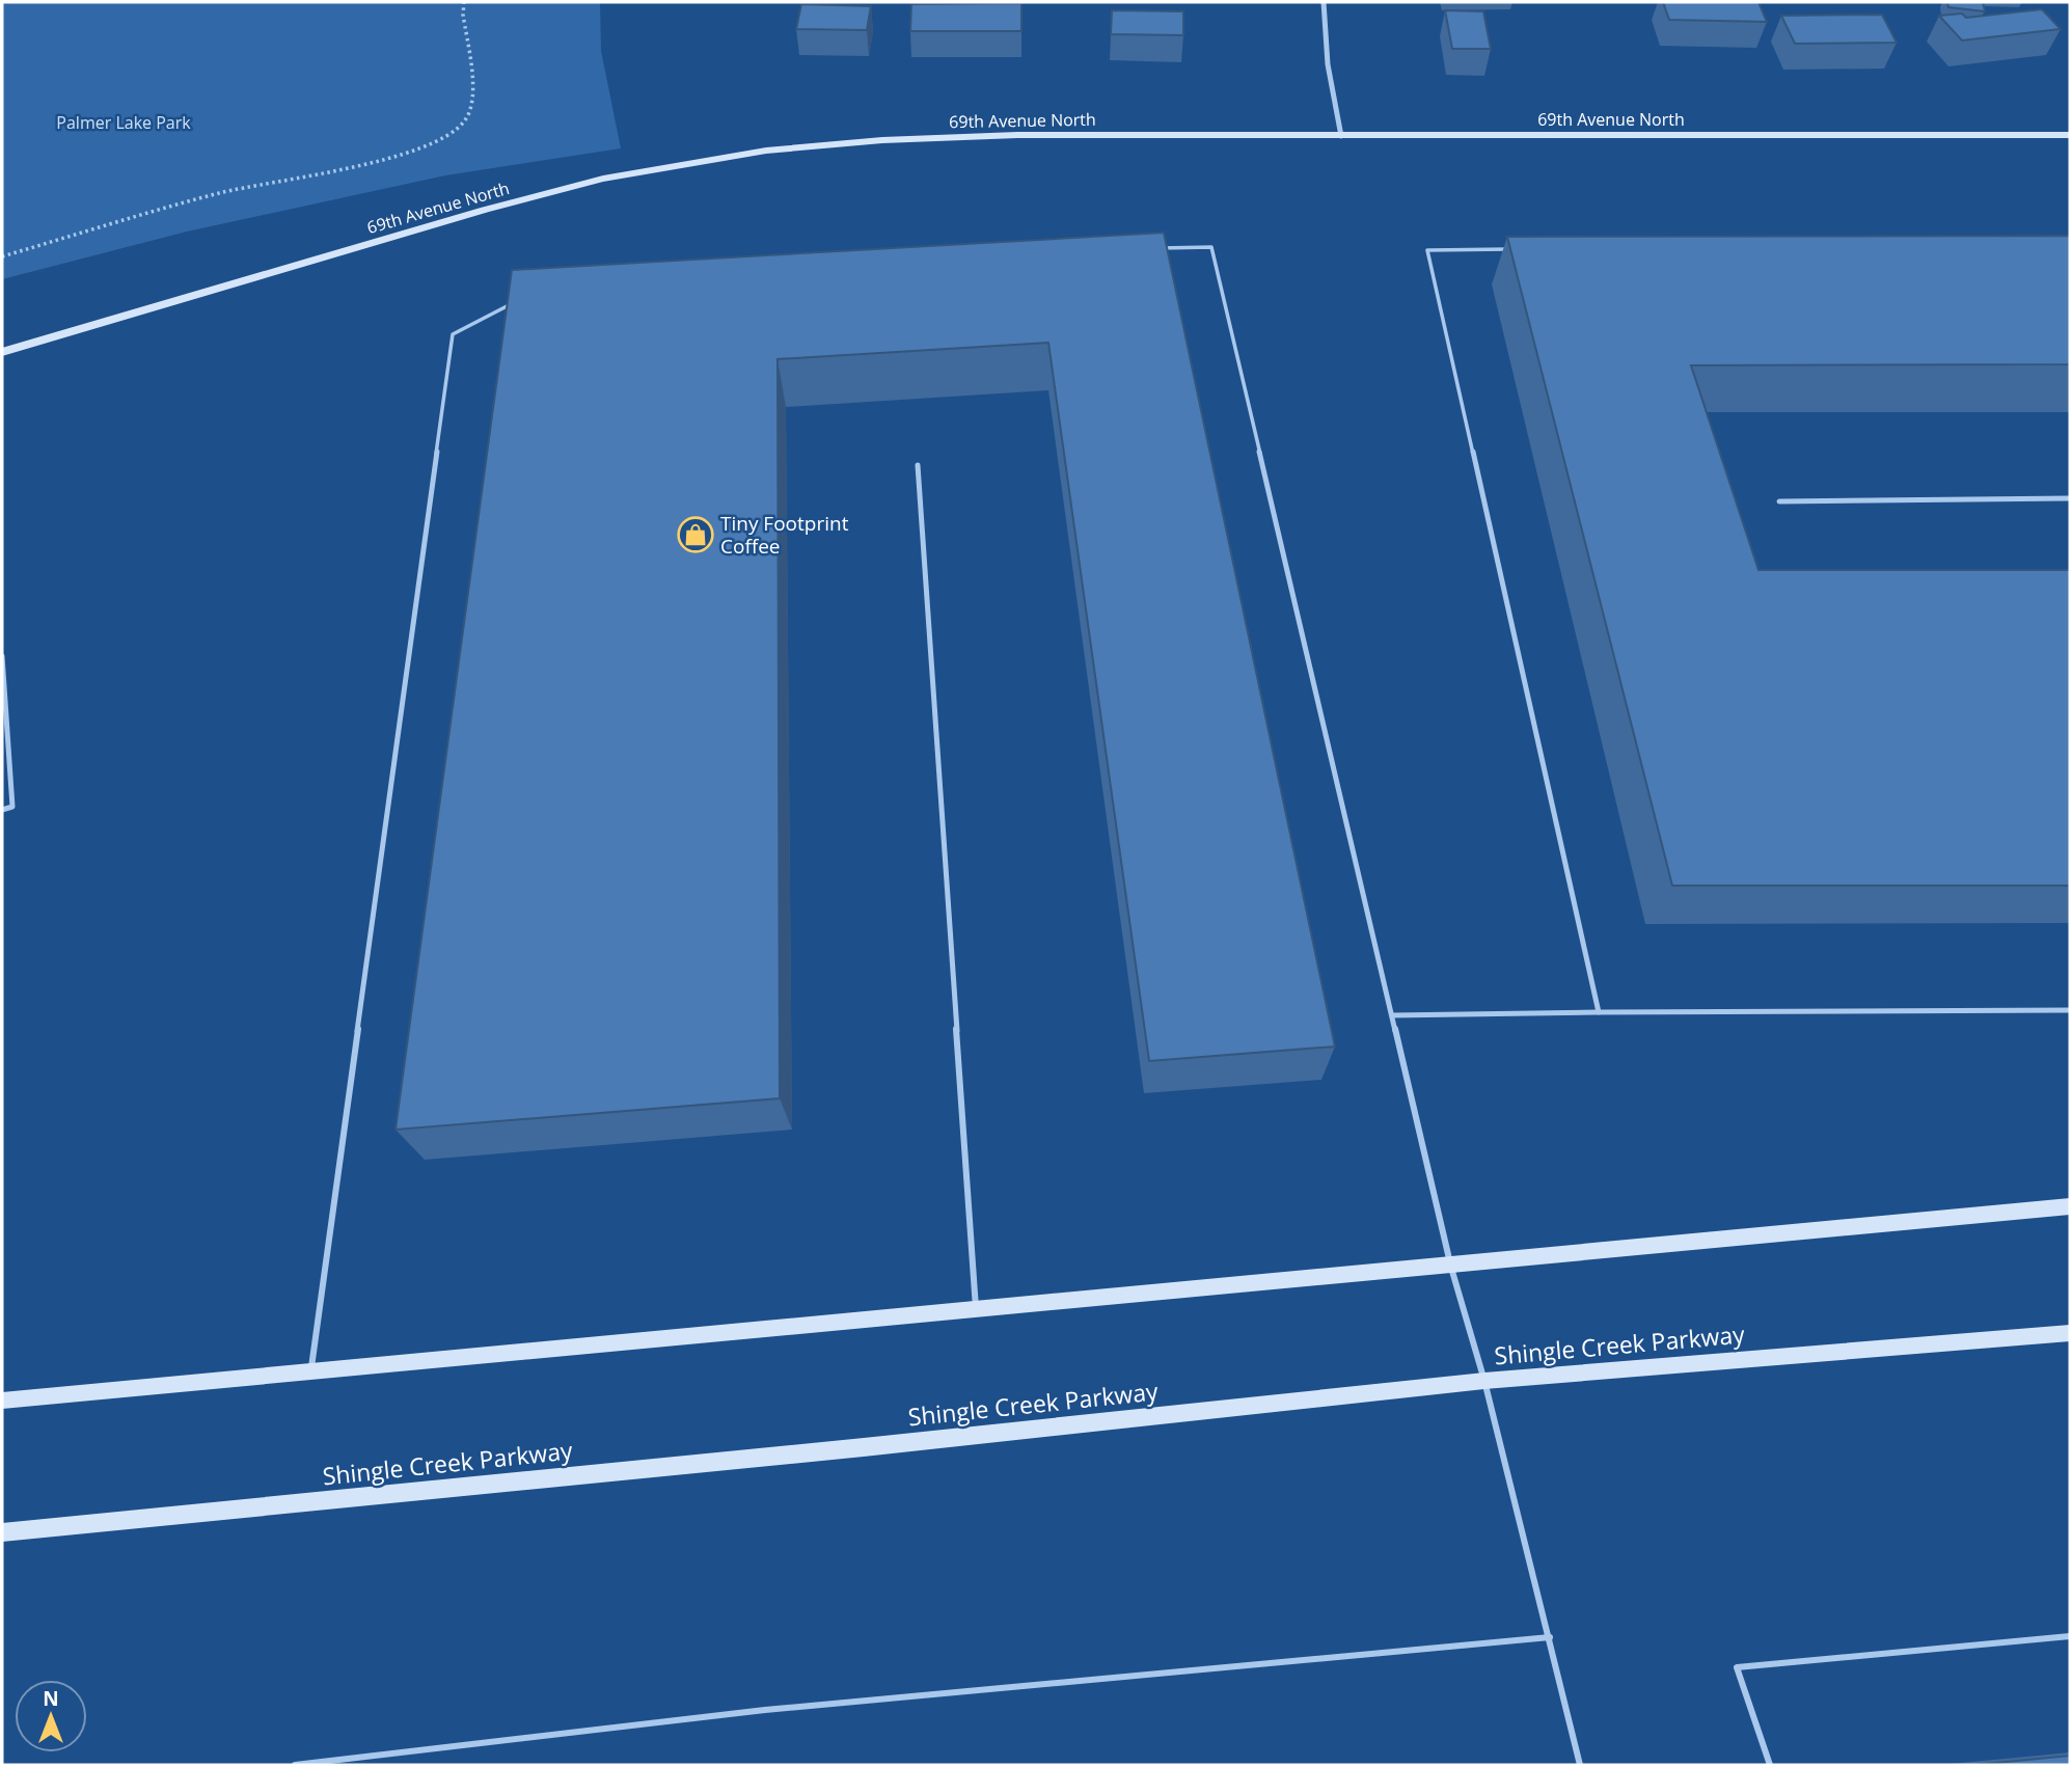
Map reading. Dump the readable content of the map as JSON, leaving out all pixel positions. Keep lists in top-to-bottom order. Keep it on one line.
{"streets":{"street":["69th Avenue North","Shingle Creek Parkway"]},"parks":["Palmer Lake Park"],"places":{"shop":["Tiny Footprint Coffee"]},"north":"top"}
